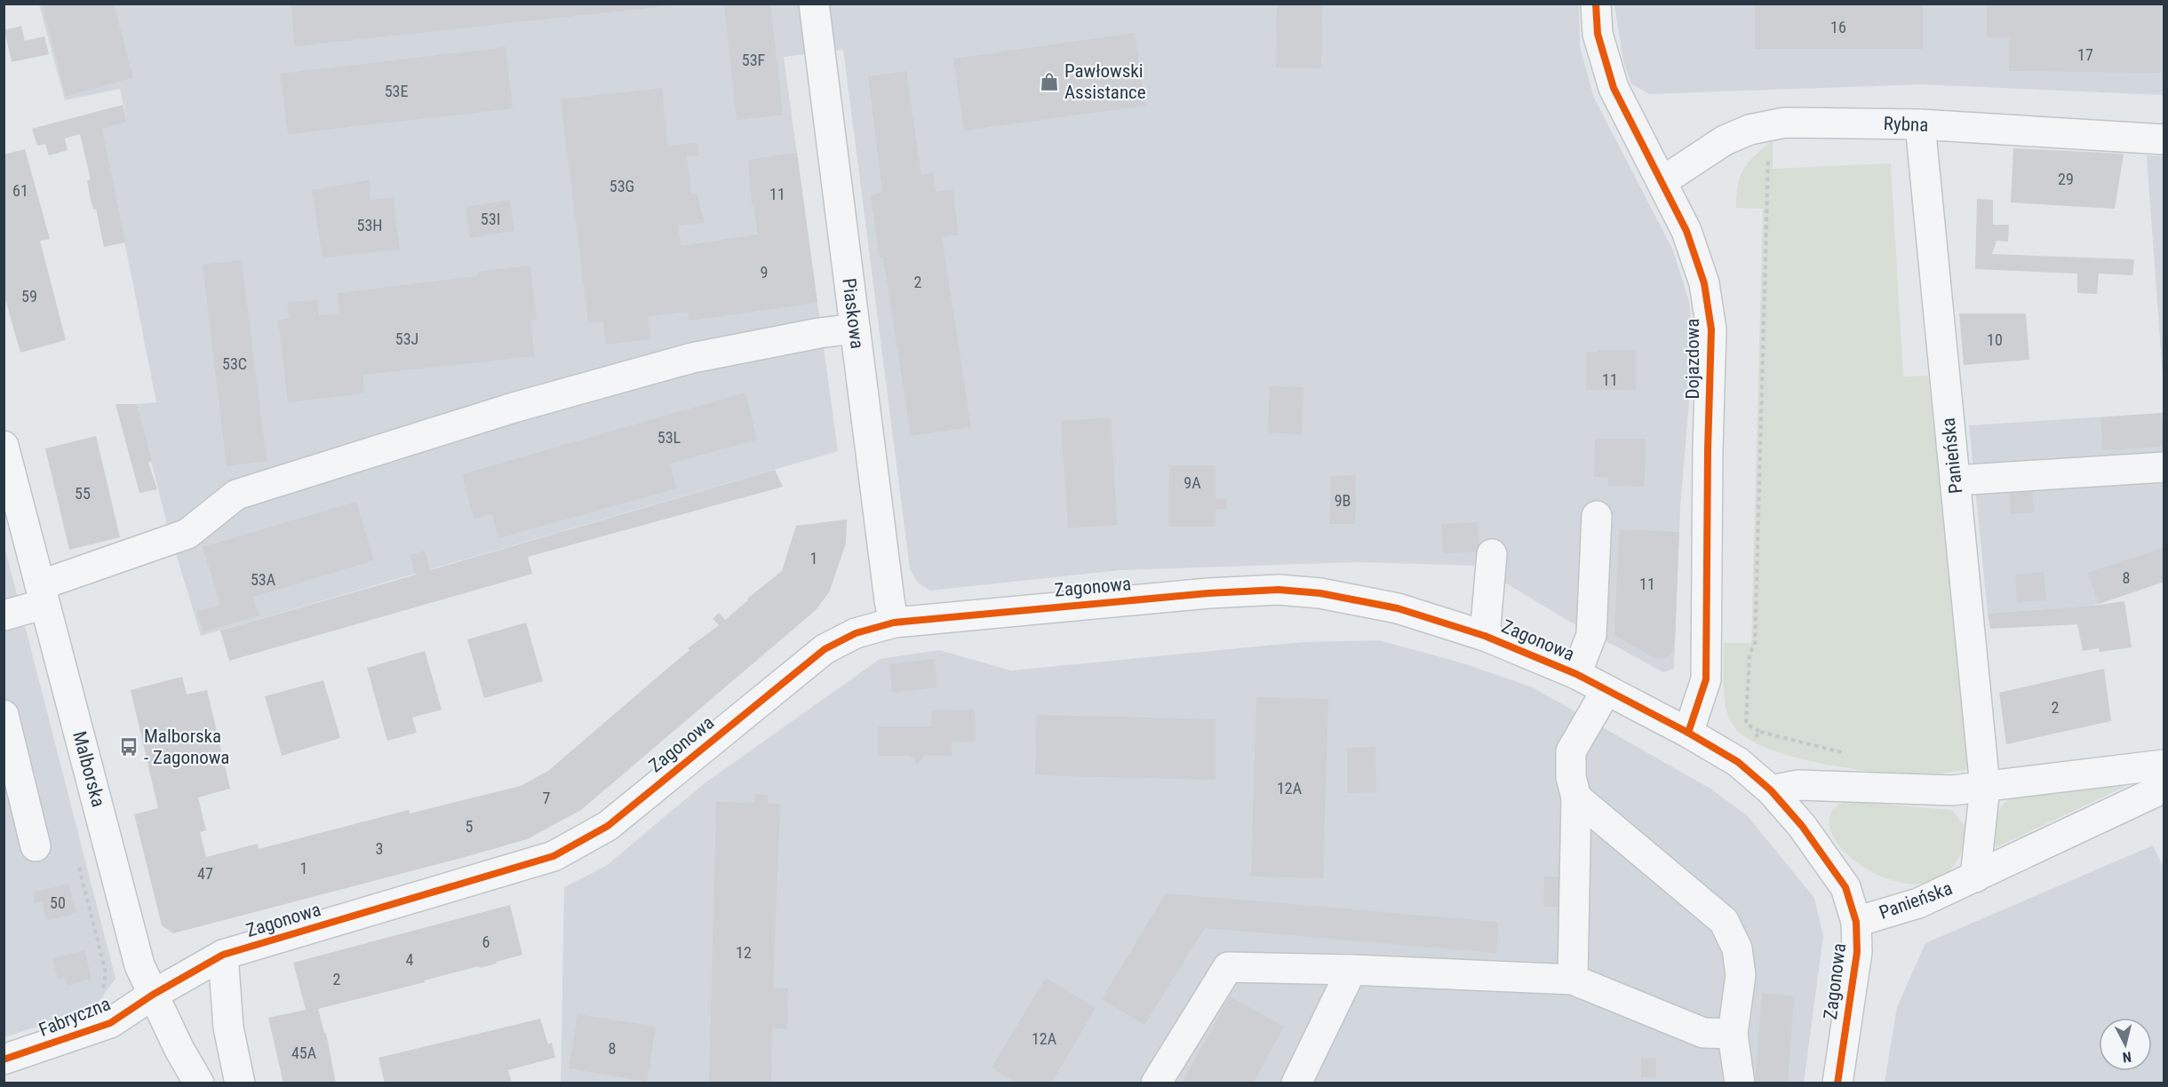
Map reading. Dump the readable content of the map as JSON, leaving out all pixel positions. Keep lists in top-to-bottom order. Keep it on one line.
{"streets":{"street":["Rybna","Piaskowa","Dojazdowa","Panieńska","Zagonowa","Malborska","Fabryczna"]},"crossings":[["Rybna","Dojazdowa"],["Rybna","Panieńska"],["Piaskowa","Zagonowa"],["Dojazdowa","Zagonowa"],["Panieńska","Zagonowa"],["Zagonowa","Malborska"],["Zagonowa","Fabryczna"],["Malborska","Fabryczna"]],"places":{"shop":["Pawłowski Assistance"],"bus stop":["Malborska - Zagonowa"]},"house_numbers":["16","17","53F","53E","29","53G","61","11","53I","53H","9","2","59","53J","10","53C","11","53L","9A","55","9B","1","8","53A","11","2","12A","7","5","3","1","47","50","6","12","4","2","12A","8","45A"],"north":"bottom"}
